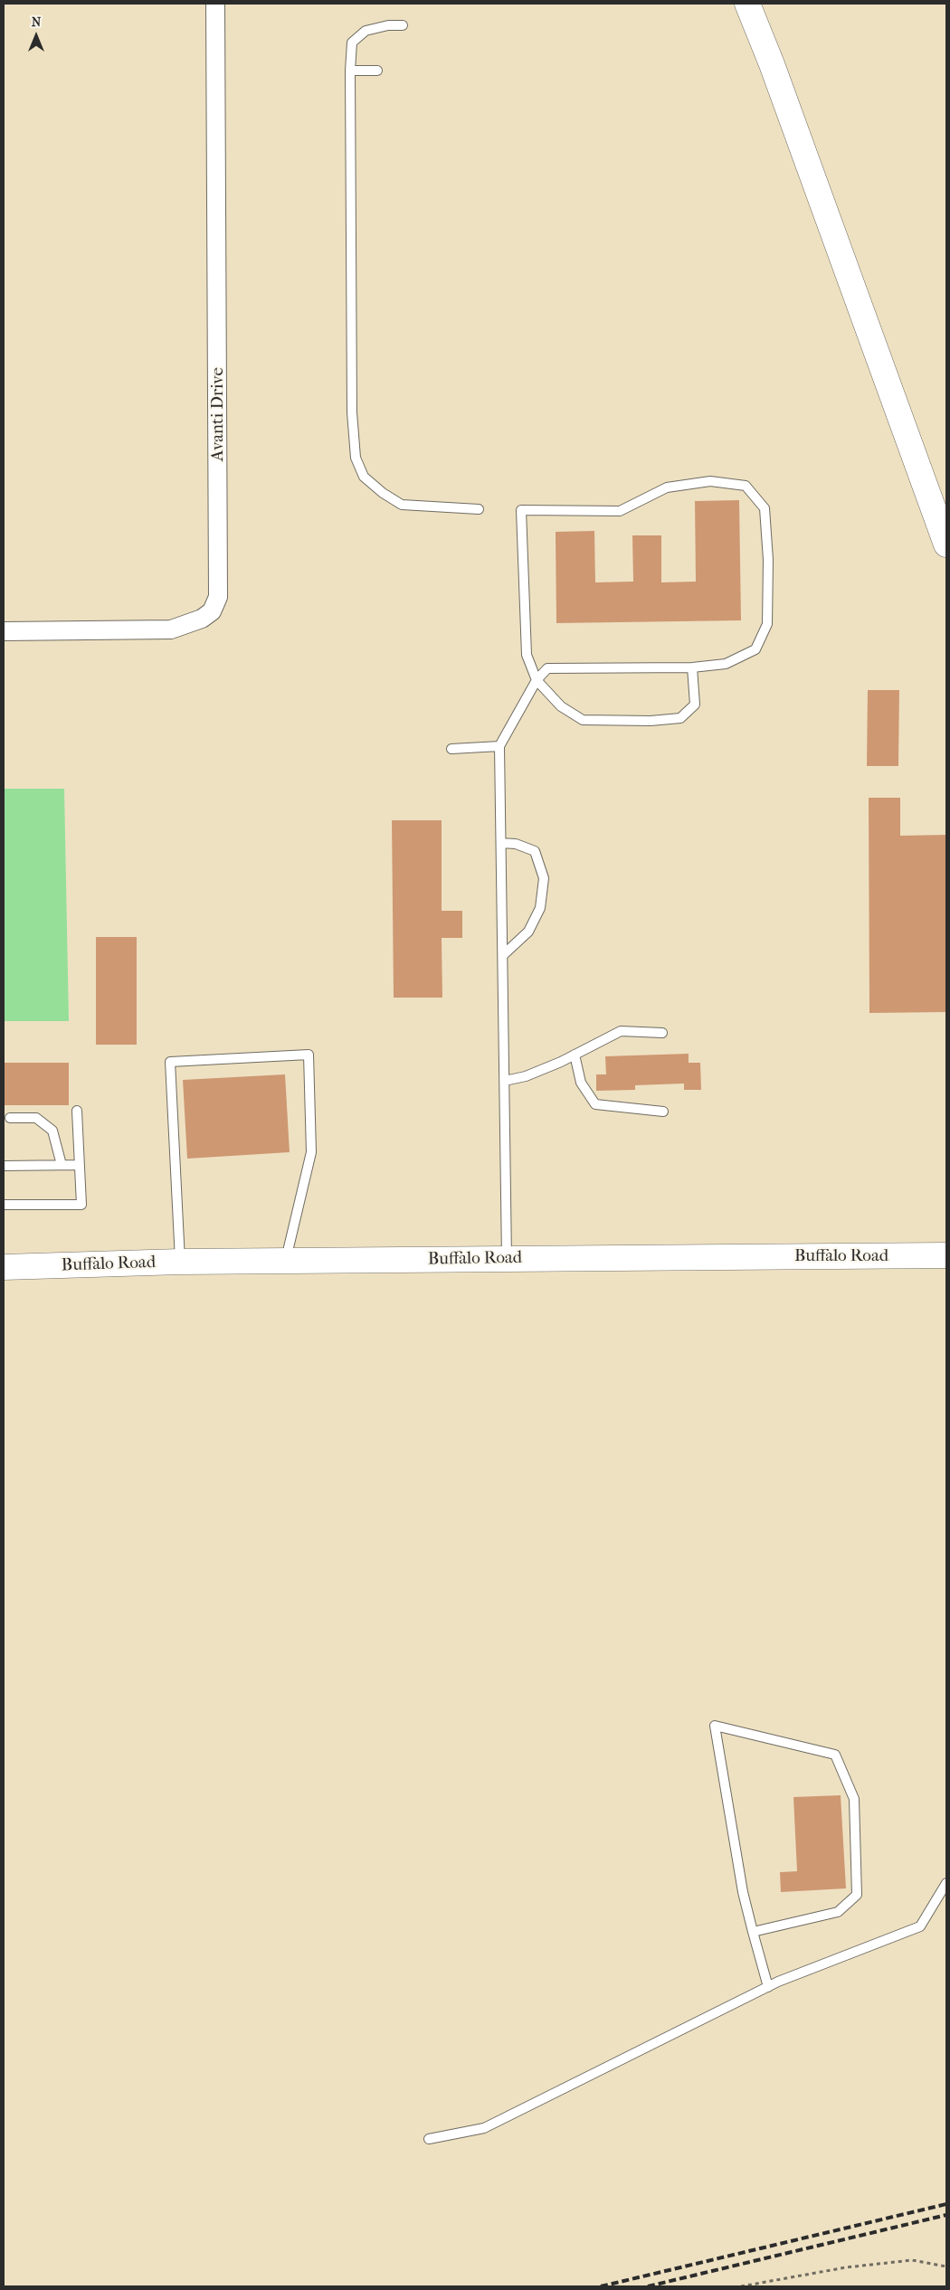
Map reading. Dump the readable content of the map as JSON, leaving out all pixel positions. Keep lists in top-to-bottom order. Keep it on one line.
{"streets":{"main road":["Buffalo Road"],"street":["Avanti Drive"]},"north":"top"}
